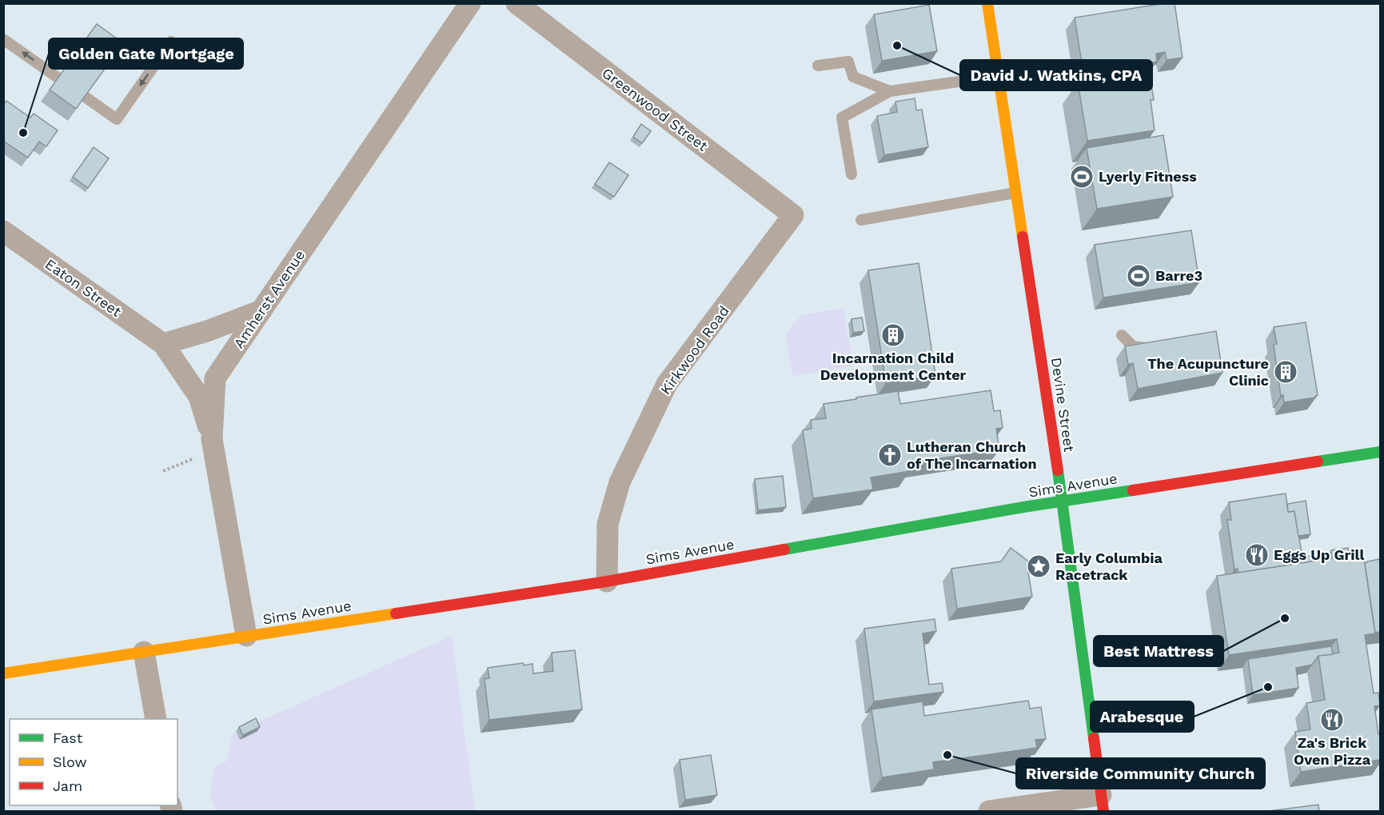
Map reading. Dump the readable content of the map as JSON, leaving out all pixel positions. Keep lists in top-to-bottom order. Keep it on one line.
{"streets":{"street":["Greenwood Street","Eaton Street","Amherst Avenue","Kirkwood Road","Devine Street","Sims Avenue"]},"crossings":[["Greenwood Street","Kirkwood Road"],["Amherst Avenue","Sims Avenue"],["Kirkwood Road","Sims Avenue"],["Devine Street","Sims Avenue"]],"places":{"other":["David J. Watkins, CPA","Golden Gate Mortgage","Best Mattress","Arabesque","Riverside Community Church"],"sports":["Lyerly Fitness","Barre3"],"building":["Incarnation Child Development Center","The Acupuncture Clinic"],"church":["Lutheran Church of The Incarnation"],"restaurant":["Eggs Up Grill","Za's Brick Oven Pizza"],"place":["Early Columbia Racetrack"]},"legend":["Fast","Slow","Jam"]}
